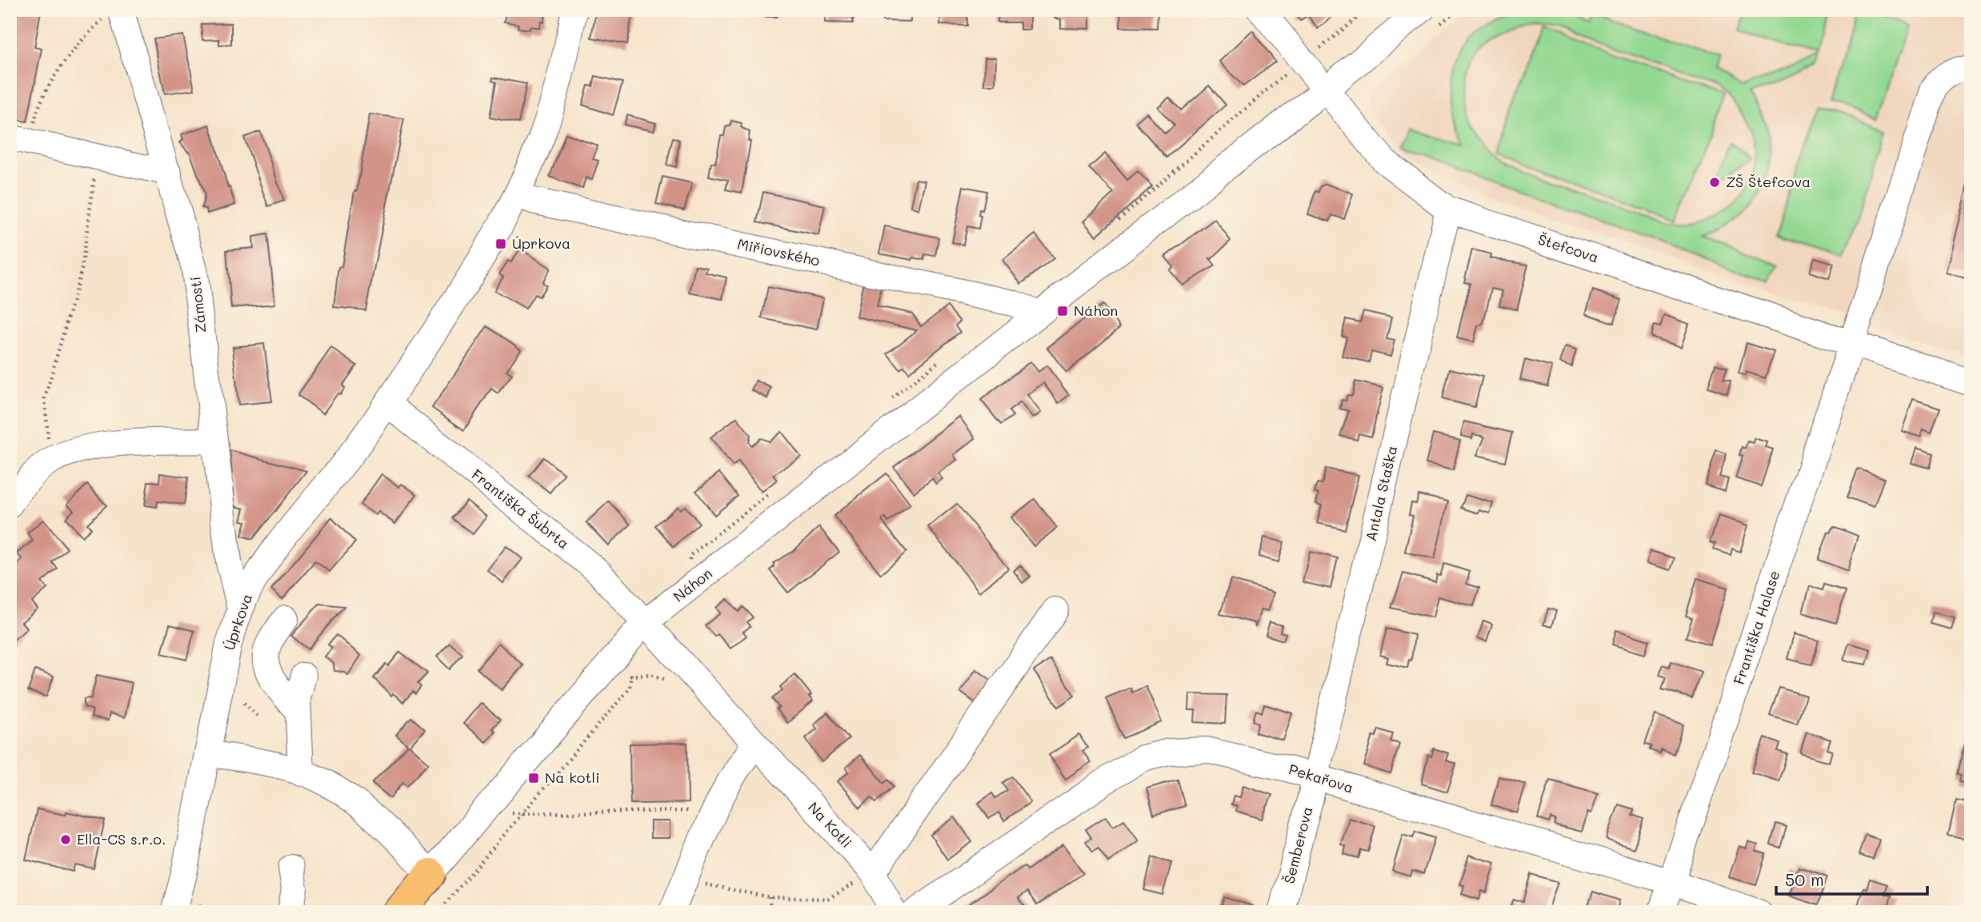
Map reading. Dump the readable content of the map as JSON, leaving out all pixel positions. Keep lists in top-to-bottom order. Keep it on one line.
{"streets":{"street":["Štefcova","Miřiovského","Zámostí","Antala Staška","Františka Šubrta","Náhon","Úprkova","Františka Halase","Pekařova","Na Kotli","Šemberova"]},"crossings":[["Štefcova","Antala Staška"],["Štefcova","Náhon"],["Štefcova","Františka Halase"],["Miřiovského","Náhon"],["Miřiovského","Úprkova"],["Zámostí","Úprkova"],["Antala Staška","Pekařova"],["Antala Staška","Šemberova"],["Františka Šubrta","Náhon"],["Františka Šubrta","Úprkova"],["Františka Šubrta","Na Kotli"],["Náhon","Na Kotli"],["Františka Halase","Pekařova"],["Pekařova","Šemberova"]],"places":{"other":["ZŠ Štefcova","Ella-CS s.r.o."],"transit":["Úprkova","Náhon","Na kotli"]},"scale_bar":"50 m"}
